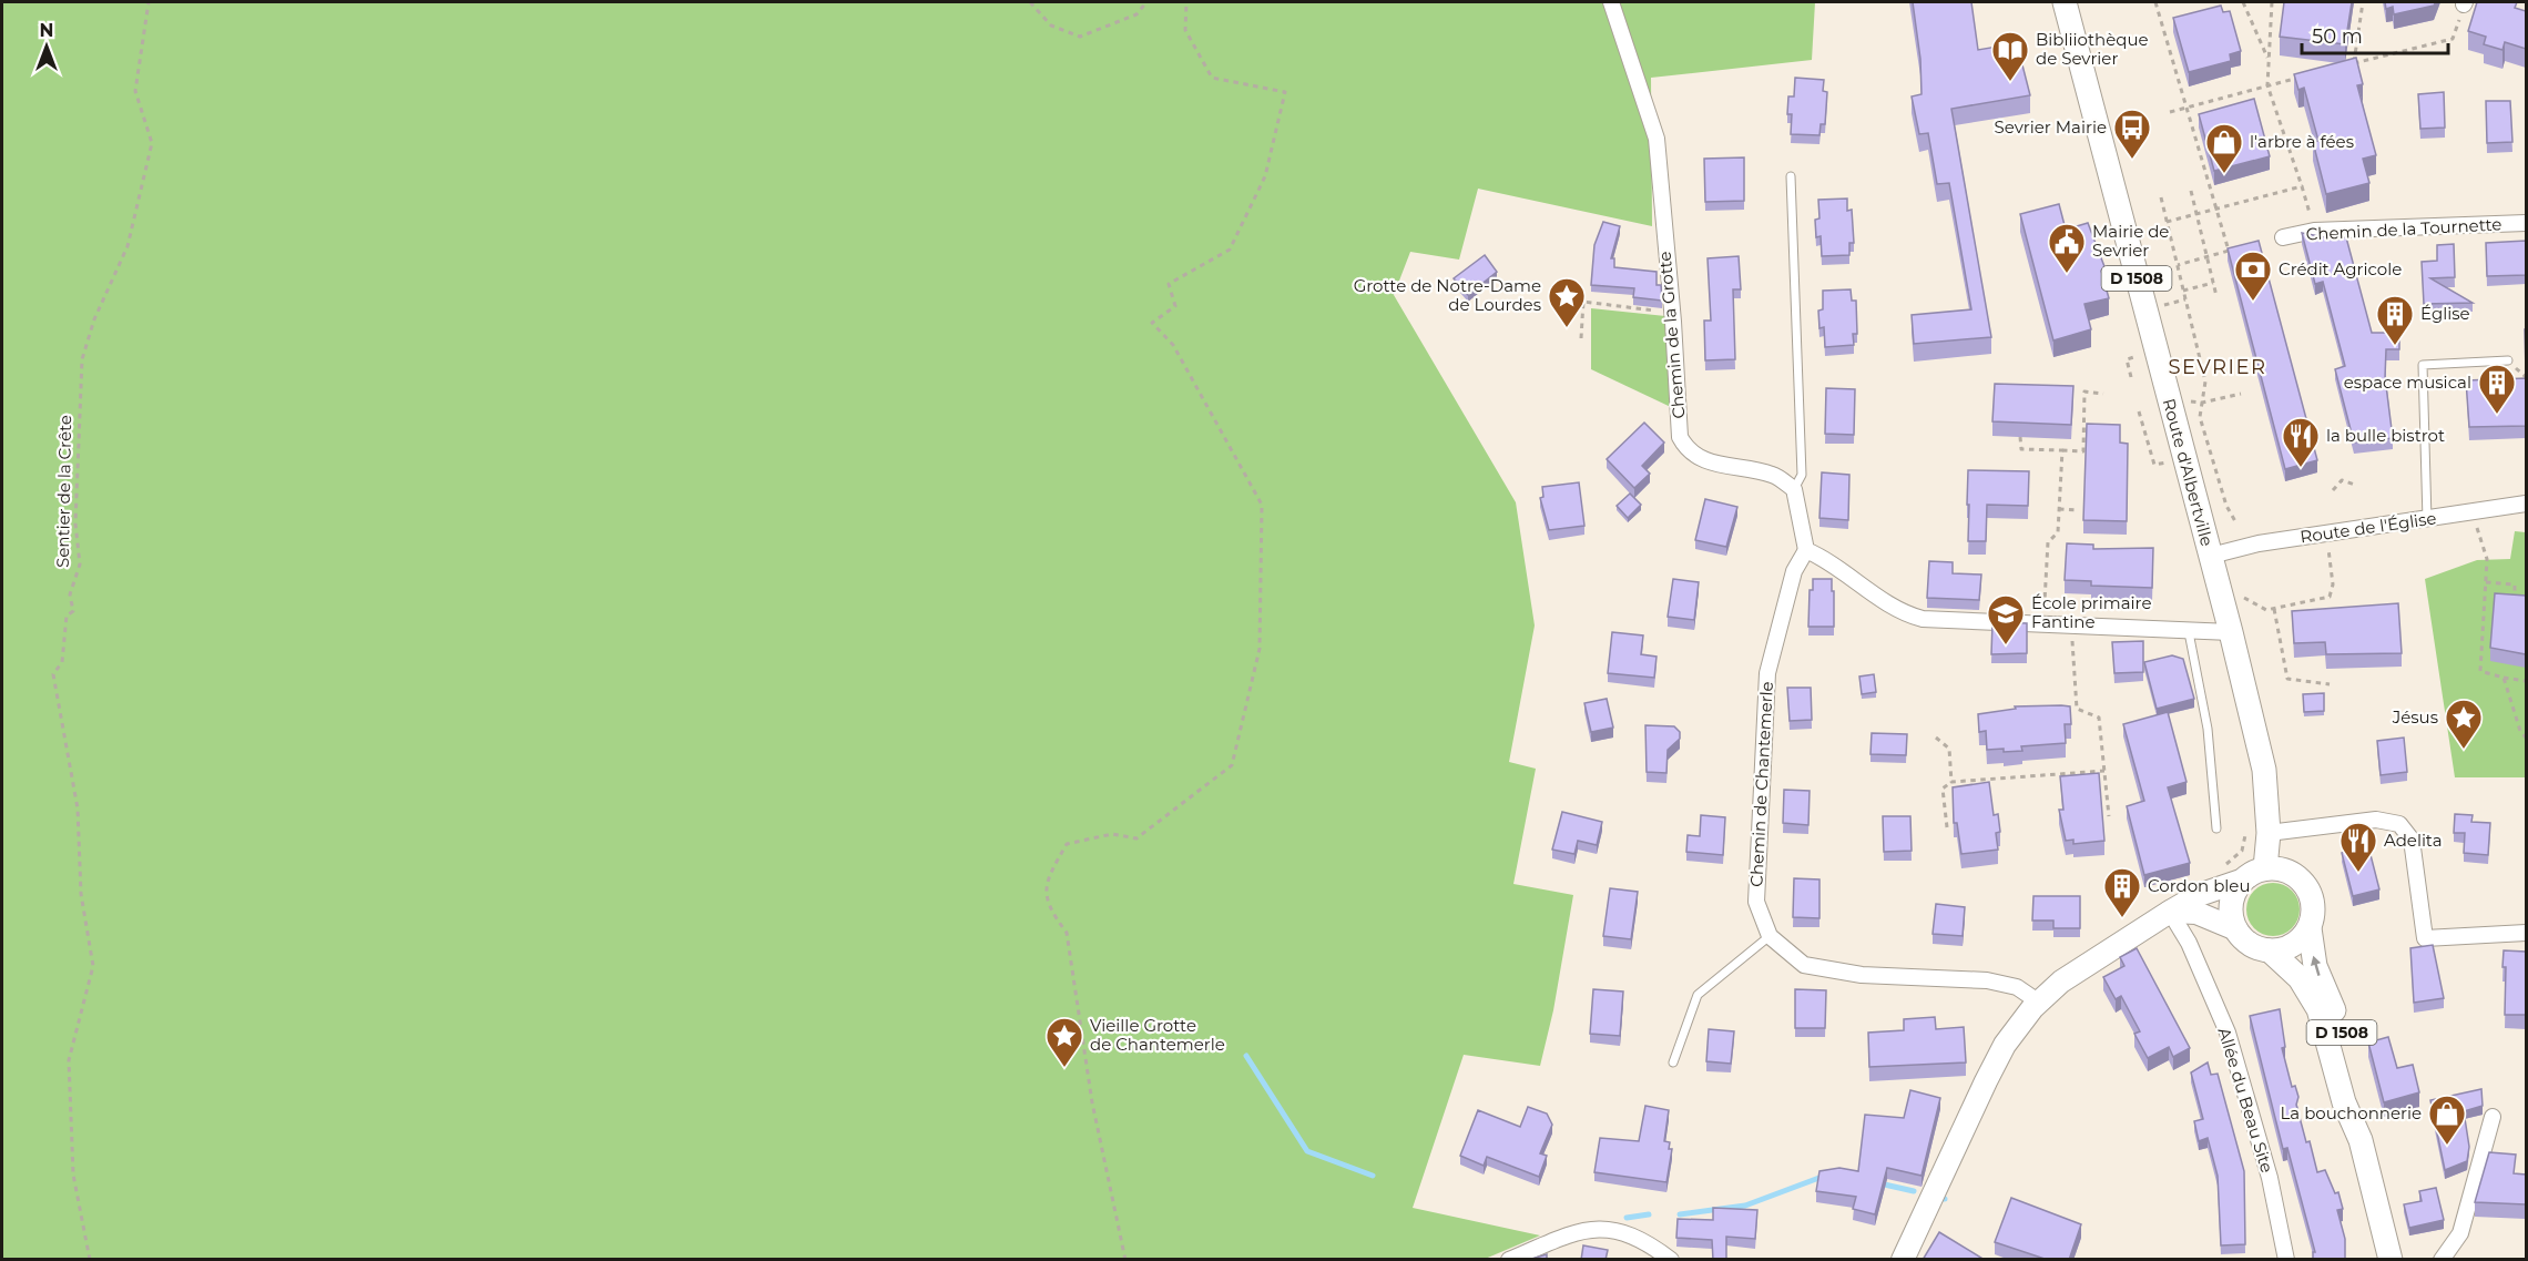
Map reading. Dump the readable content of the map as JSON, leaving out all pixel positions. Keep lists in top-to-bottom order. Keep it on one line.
{"streets":{"main road":["D 1508","Route d'Albertville"],"street":["Chemin de la Tournette","Chemin de la Grotte","Route de l'Église","Chemin de Chantemerle","Allée du Beau Site"],"path":["Sentier de la Crête"]},"crossings":[["D 1508","Route d'Albertville"],["Route d'Albertville","Route de l'Église"]],"districts":["SEVRIER"],"places":{"library":["Bibliiothèque de Sevrier"],"bus stop":["Sevrier Mairie"],"shop":["l'arbre à fées","La bouchonnerie"],"public building":["Mairie de Sevrier"],"bank":["Crédit Agricole"],"place":["Grotte de Notre-Dame de Lourdes","Jésus","Vieille Grotte de Chantemerle"],"building":["Église","espace musical","Cordon bleu"],"restaurant":["la bulle bistrot","Adelita"],"school or university":["École primaire Fantine"]},"scale_bar":"50 m","north":"top"}
